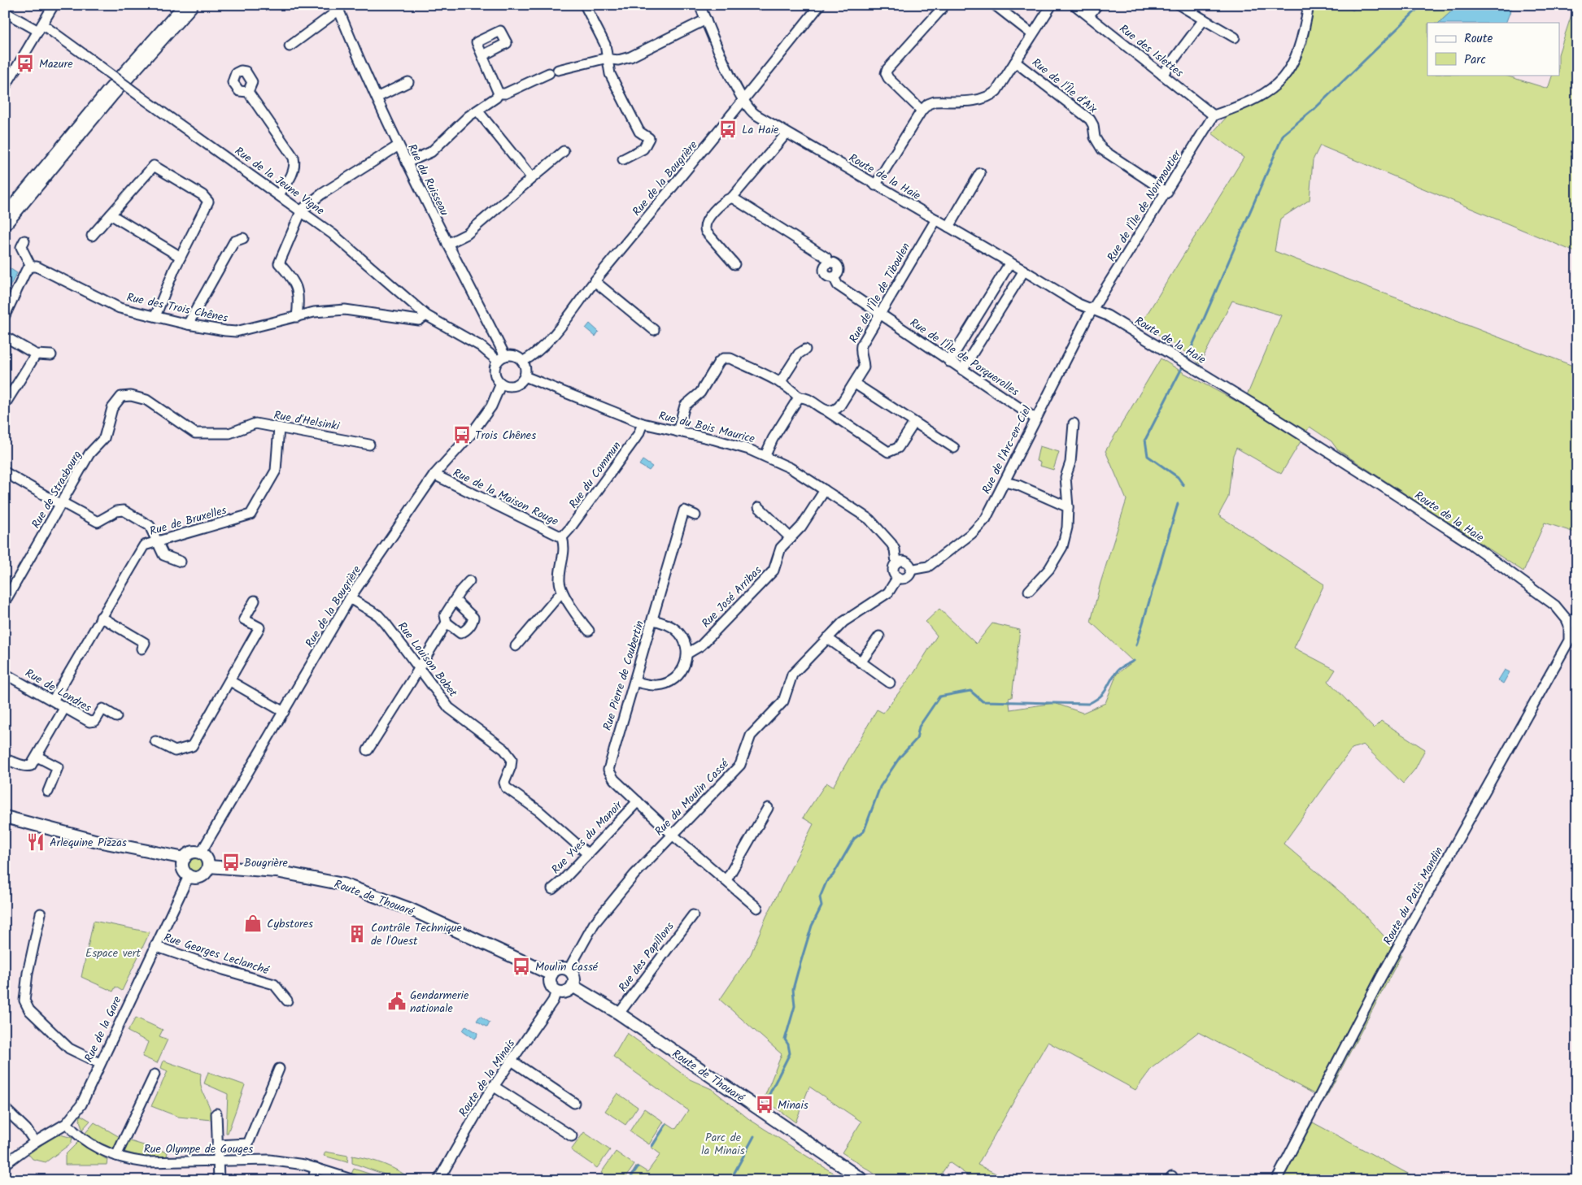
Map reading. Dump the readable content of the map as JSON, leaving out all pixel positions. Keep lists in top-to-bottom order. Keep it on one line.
{"streets":{"street":["Rue des Islettes","Rue de l'Île d'Aix","Route de la Haie","Rue de la Bougrière","Rue du Ruisseau","Rue de la Jeune Vigne","Rue de l'Île de Noirmoutier","Rue de l'Île de Tiboulen","Rue des Trois Chênes","Rue de l'Île de Porquerolles","Rue d'Helsinki","Rue du Bois Maurice","Rue de l'Arc-en-Ciel","Rue du Commun","Rue de Strasbourg","Rue de la Maison Rouge","Rue de Bruxelles","Rue José Arribas","Rue Louison Bobet","Rue Pierre de Coubertin","Rue de Londres","Rue du Moulin Cassé","Rue Yves du Manoir","Route du Patis Mandin","Route de Thouaré","Rue Georges Leclanché","Rue des Papillons","Rue de la Gare","Route de la Minais","Rue Olympe de Gouges"]},"crossings":[["Rue des Islettes","Rue de l'Île de Noirmoutier"],["Rue de l'Île d'Aix","Rue de l'Île de Noirmoutier"],["Route de la Haie","Rue de la Bougrière"],["Route de la Haie","Rue de l'Île de Noirmoutier"],["Route de la Haie","Rue de l'Île de Tiboulen"],["Route de la Haie","Rue de l'Arc-en-Ciel"],["Route de la Haie","Route du Patis Mandin"],["Rue de la Bougrière","Rue du Ruisseau"],["Rue de la Bougrière","Rue de la Jeune Vigne"],["Rue de la Bougrière","Rue du Bois Maurice"],["Rue de la Bougrière","Rue de la Maison Rouge"],["Rue de la Bougrière","Rue Louison Bobet"],["Rue de la Bougrière","Route de Thouaré"],["Rue de la Bougrière","Rue de la Gare"],["Rue du Ruisseau","Rue de la Jeune Vigne"],["Rue du Ruisseau","Rue du Bois Maurice"],["Rue de la Jeune Vigne","Rue des Trois Chênes"],["Rue de la Jeune Vigne","Rue du Bois Maurice"],["Rue de l'Île de Noirmoutier","Rue de l'Arc-en-Ciel"],["Rue de l'Île de Tiboulen","Rue de l'Île de Porquerolles"],["Rue de l'Île de Porquerolles","Rue de l'Arc-en-Ciel"],["Rue d'Helsinki","Rue de Strasbourg"],["Rue d'Helsinki","Rue de Bruxelles"],["Rue du Bois Maurice","Rue de l'Arc-en-Ciel"],["Rue du Bois Maurice","Rue du Commun"],["Rue du Bois Maurice","Rue José Arribas"],["Rue du Bois Maurice","Rue du Moulin Cassé"],["Rue de l'Arc-en-Ciel","Rue du Moulin Cassé"],["Rue du Commun","Rue de la Maison Rouge"],["Rue de Bruxelles","Rue de Londres"],["Rue Louison Bobet","Rue Yves du Manoir"],["Rue Pierre de Coubertin","Rue du Moulin Cassé"],["Rue Pierre de Coubertin","Rue Yves du Manoir"],["Rue du Moulin Cassé","Route de Thouaré"],["Rue du Moulin Cassé","Route de la Minais"],["Route de Thouaré","Rue des Papillons"],["Route de Thouaré","Rue de la Gare"],["Route de Thouaré","Route de la Minais"],["Rue Georges Leclanché","Rue de la Gare"],["Rue de la Gare","Rue Olympe de Gouges"]],"parks":["Espace vert","Parc de la Minais"],"places":{"bus stop":["Mazure","La Haie","Trois Chênes","Bougrière","Moulin Cassé","Minais"],"restaurant":["Arlequine Pizzas"],"shop":["Cybstores"],"building":["Contrôle Technique de l'Ouest"],"public building":["Gendarmerie nationale"]},"legend":["Route","Parc"]}
